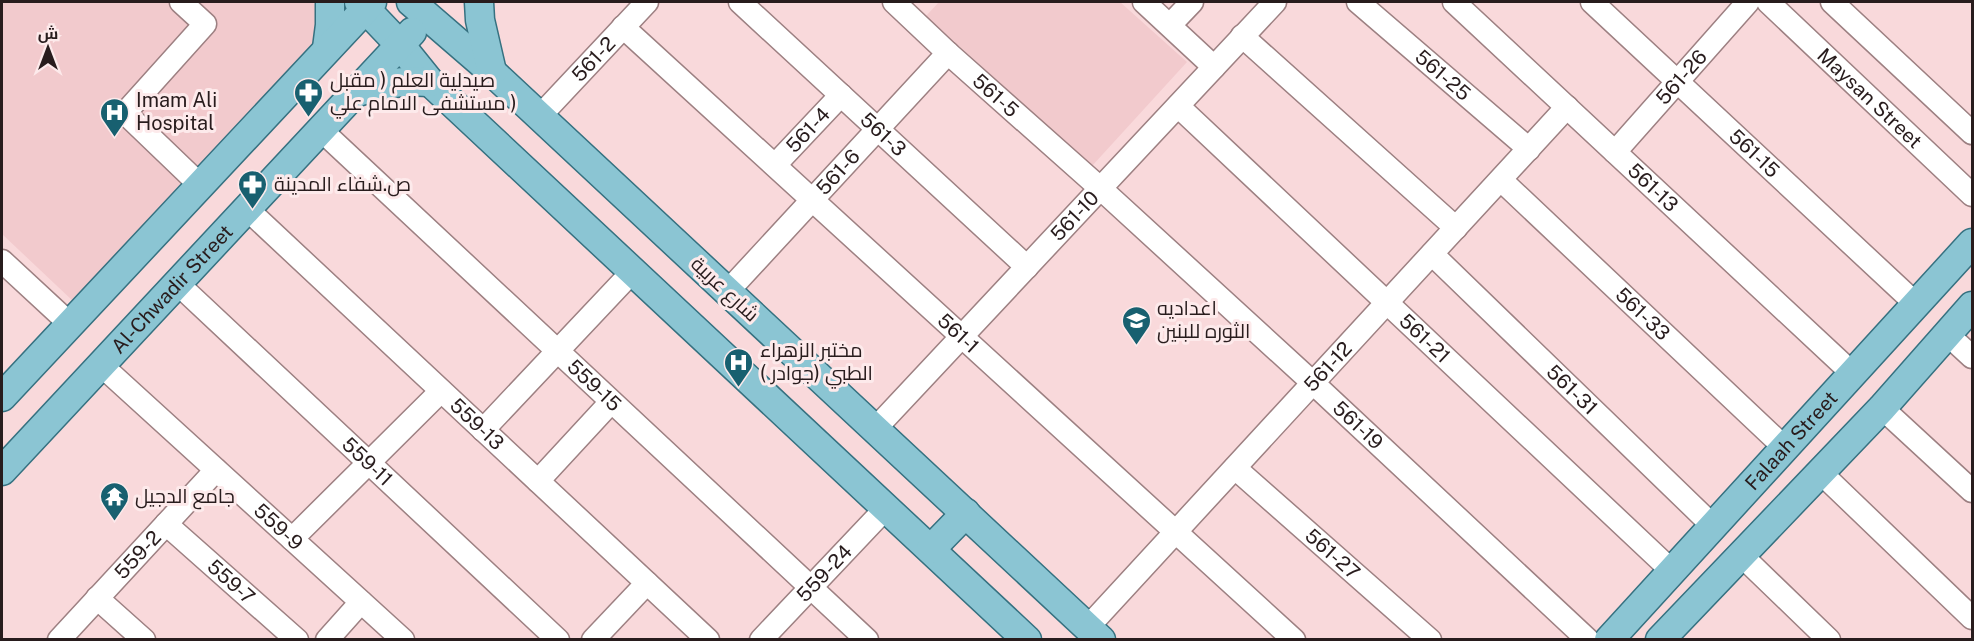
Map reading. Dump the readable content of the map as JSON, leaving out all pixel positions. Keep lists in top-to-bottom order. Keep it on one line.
{"streets":{"main road":["Al-Chwadir Street","شارع عربية","Falaah Street"],"street":["561-2","561-25","561-26","561-5","Maysan Street","561-4","561-3","561-15","561-6","561-13","561-10","561-33","561-1","561-21","561-12","559-15","561-31","559-13","561-19","559-11","559-9","561-27","559-2","559-24","559-7"]},"crossings":[["561-2","شارع عربية"],["561-2","561-1"],["561-25","561-12"],["561-26","561-15"],["561-26","561-13"],["561-5","561-6"],["561-5","561-10"],["561-5","561-19"],["561-4","561-3"],["561-4","561-1"],["561-3","561-6"],["561-3","561-10"],["561-15","Falaah Street"],["561-6","شارع عربية"],["561-6","561-1"],["561-13","561-12"],["561-13","Falaah Street"],["561-10","شارع عربية"],["561-10","561-1"],["561-10","561-21"],["561-10","561-19"],["Al-Chwadir Street","شارع عربية"],["Al-Chwadir Street","559-15"],["Al-Chwadir Street","559-13"],["Al-Chwadir Street","559-11"],["Al-Chwadir Street","559-9"],["شارع عربية","561-12"],["561-33","561-12"],["561-33","Falaah Street"],["561-1","561-12"],["561-21","561-12"],["561-21","Falaah Street"],["561-12","561-31"],["561-12","561-19"],["561-12","561-27"],["559-15","559-24"],["561-31","Falaah Street"],["559-9","559-2"],["559-2","559-7"]],"places":{"pharmacy":["صيدلية العلم ( مقبل مستشفى الامام علي )","ص.شفاء المدينة"],"hospital":["Imam Ali Hospital","مختبر الزهراء الطبي (جوادر )"],"school or university":["اعداديه الثوره للبنين"],"temple":["جامع الدجيل"]},"north":"top"}
